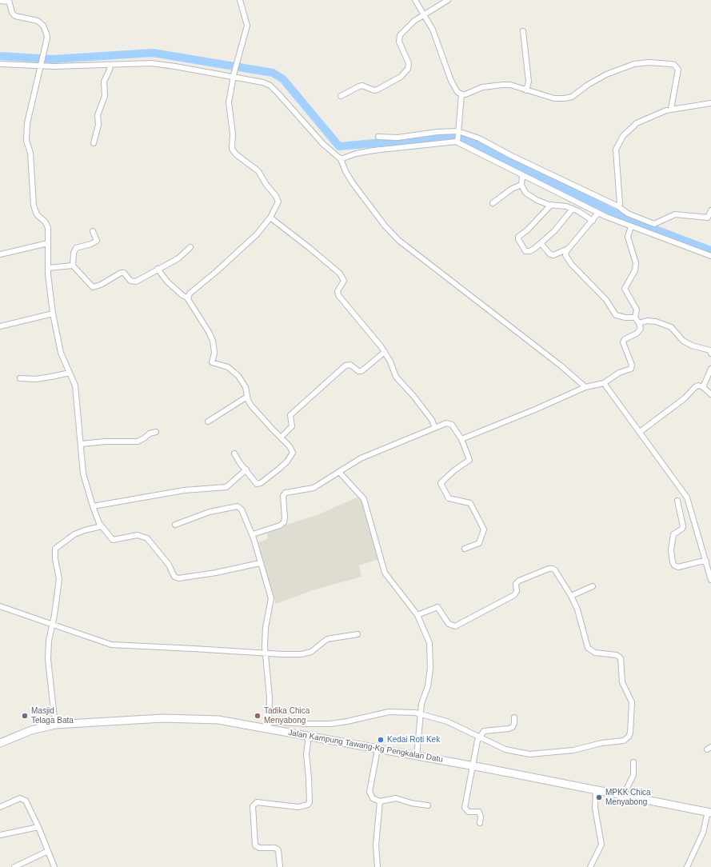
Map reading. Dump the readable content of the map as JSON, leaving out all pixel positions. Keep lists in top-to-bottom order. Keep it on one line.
{"streets":{"street":["Jalan Kampung Tawang-Kg Pengkalan Datu"]},"places":["Masjid Telaga Bata","Tadika Chica Menyabong","Kedai Roti Kek","MPKK Chica Menyabong"]}
